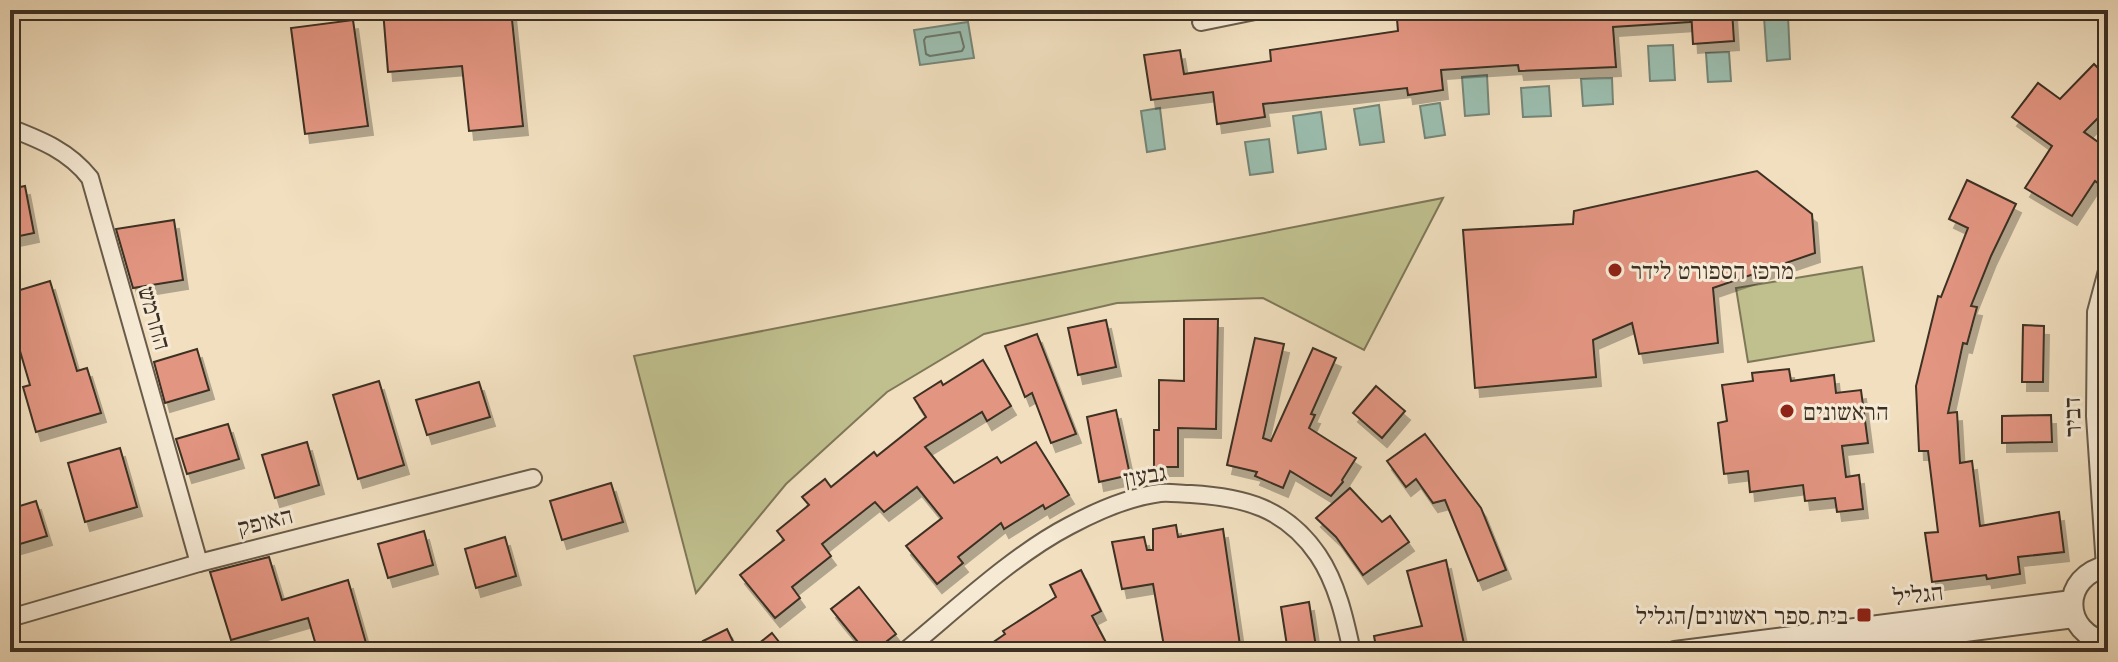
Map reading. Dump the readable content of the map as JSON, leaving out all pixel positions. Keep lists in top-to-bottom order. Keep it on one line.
{"streets":{"street":["החרמש","דביר","גבעון","האופק","הגליל"]},"crossings":[["החרמש","האופק"]],"places":{"other":["מרכז הספורט לידר","הראשונים"],"transit":["בית ספר ראשונים/הגליל"]}}
